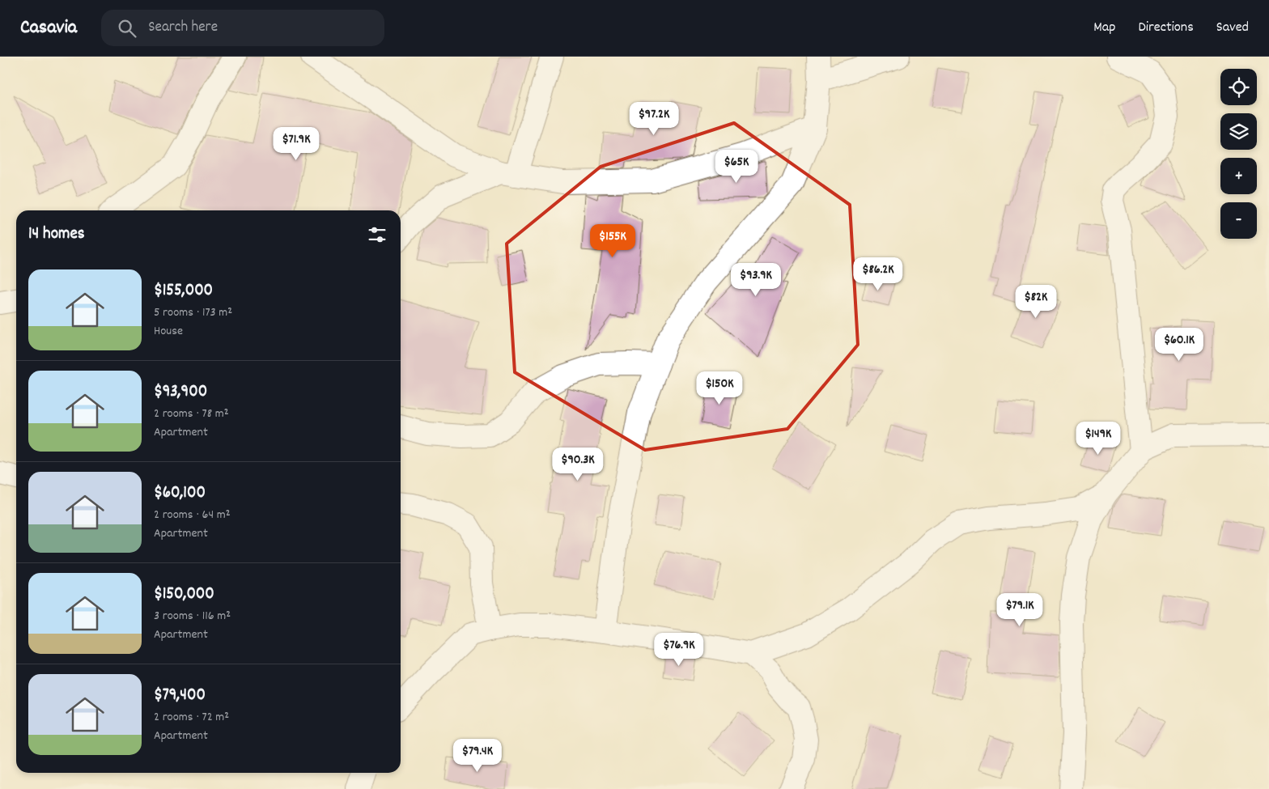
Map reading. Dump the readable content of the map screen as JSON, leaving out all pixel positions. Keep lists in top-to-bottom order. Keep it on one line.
{"page":{"header":"Casavia","search":"Search here","nav":["Map","Directions","Saved"],"map_buttons":["+","−"],"price":["$97.2K","$71.9K","$65K","$155K","$86.2K","$93.9K","$82K","$60.1K","$150K","$149K","$90.3K","$79.1K","$76.9K","$79.4K"],"heading":"14 homes","list":[{"name":"$155,000","note":"5 rooms · 173 m² · House"},{"name":"$93,900","note":"2 rooms · 78 m² · Apartment"},{"name":"$60,100","note":"2 rooms · 64 m² · Apartment"},{"name":"$150,000","note":"3 rooms · 116 m² · Apartment"},{"name":"$79,400","note":"2 rooms · 72 m² · Apartment"}]}}
